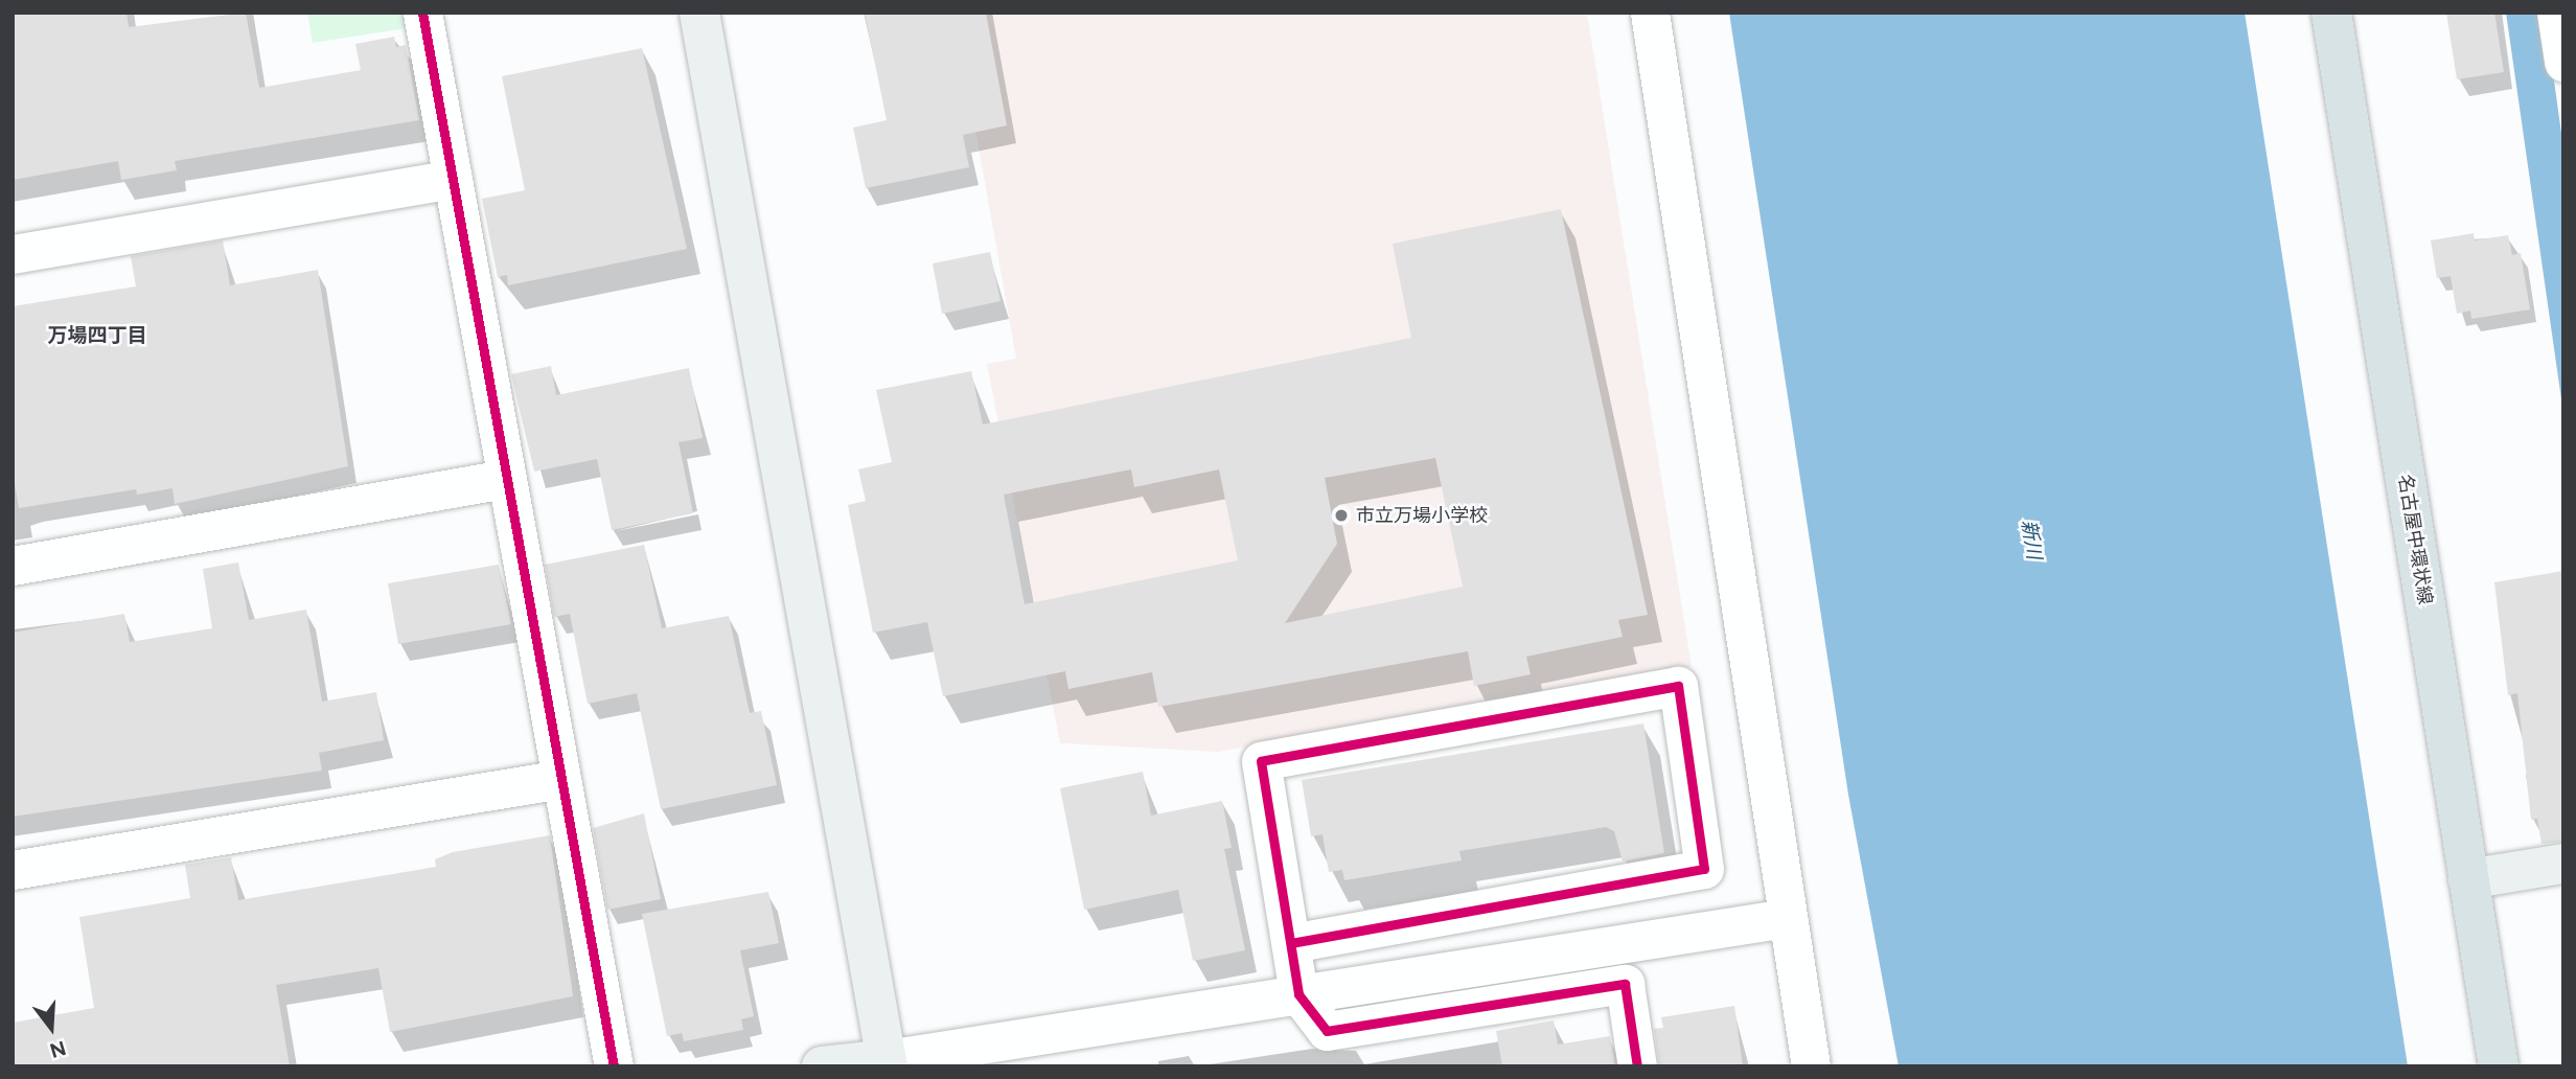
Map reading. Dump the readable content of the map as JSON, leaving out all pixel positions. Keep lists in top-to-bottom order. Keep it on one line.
{"streets":{"main road":["名古屋中環状線"]},"districts":["万場四丁目"],"water":["新川"],"places":["市立万場小学校"],"north":"bottom"}
